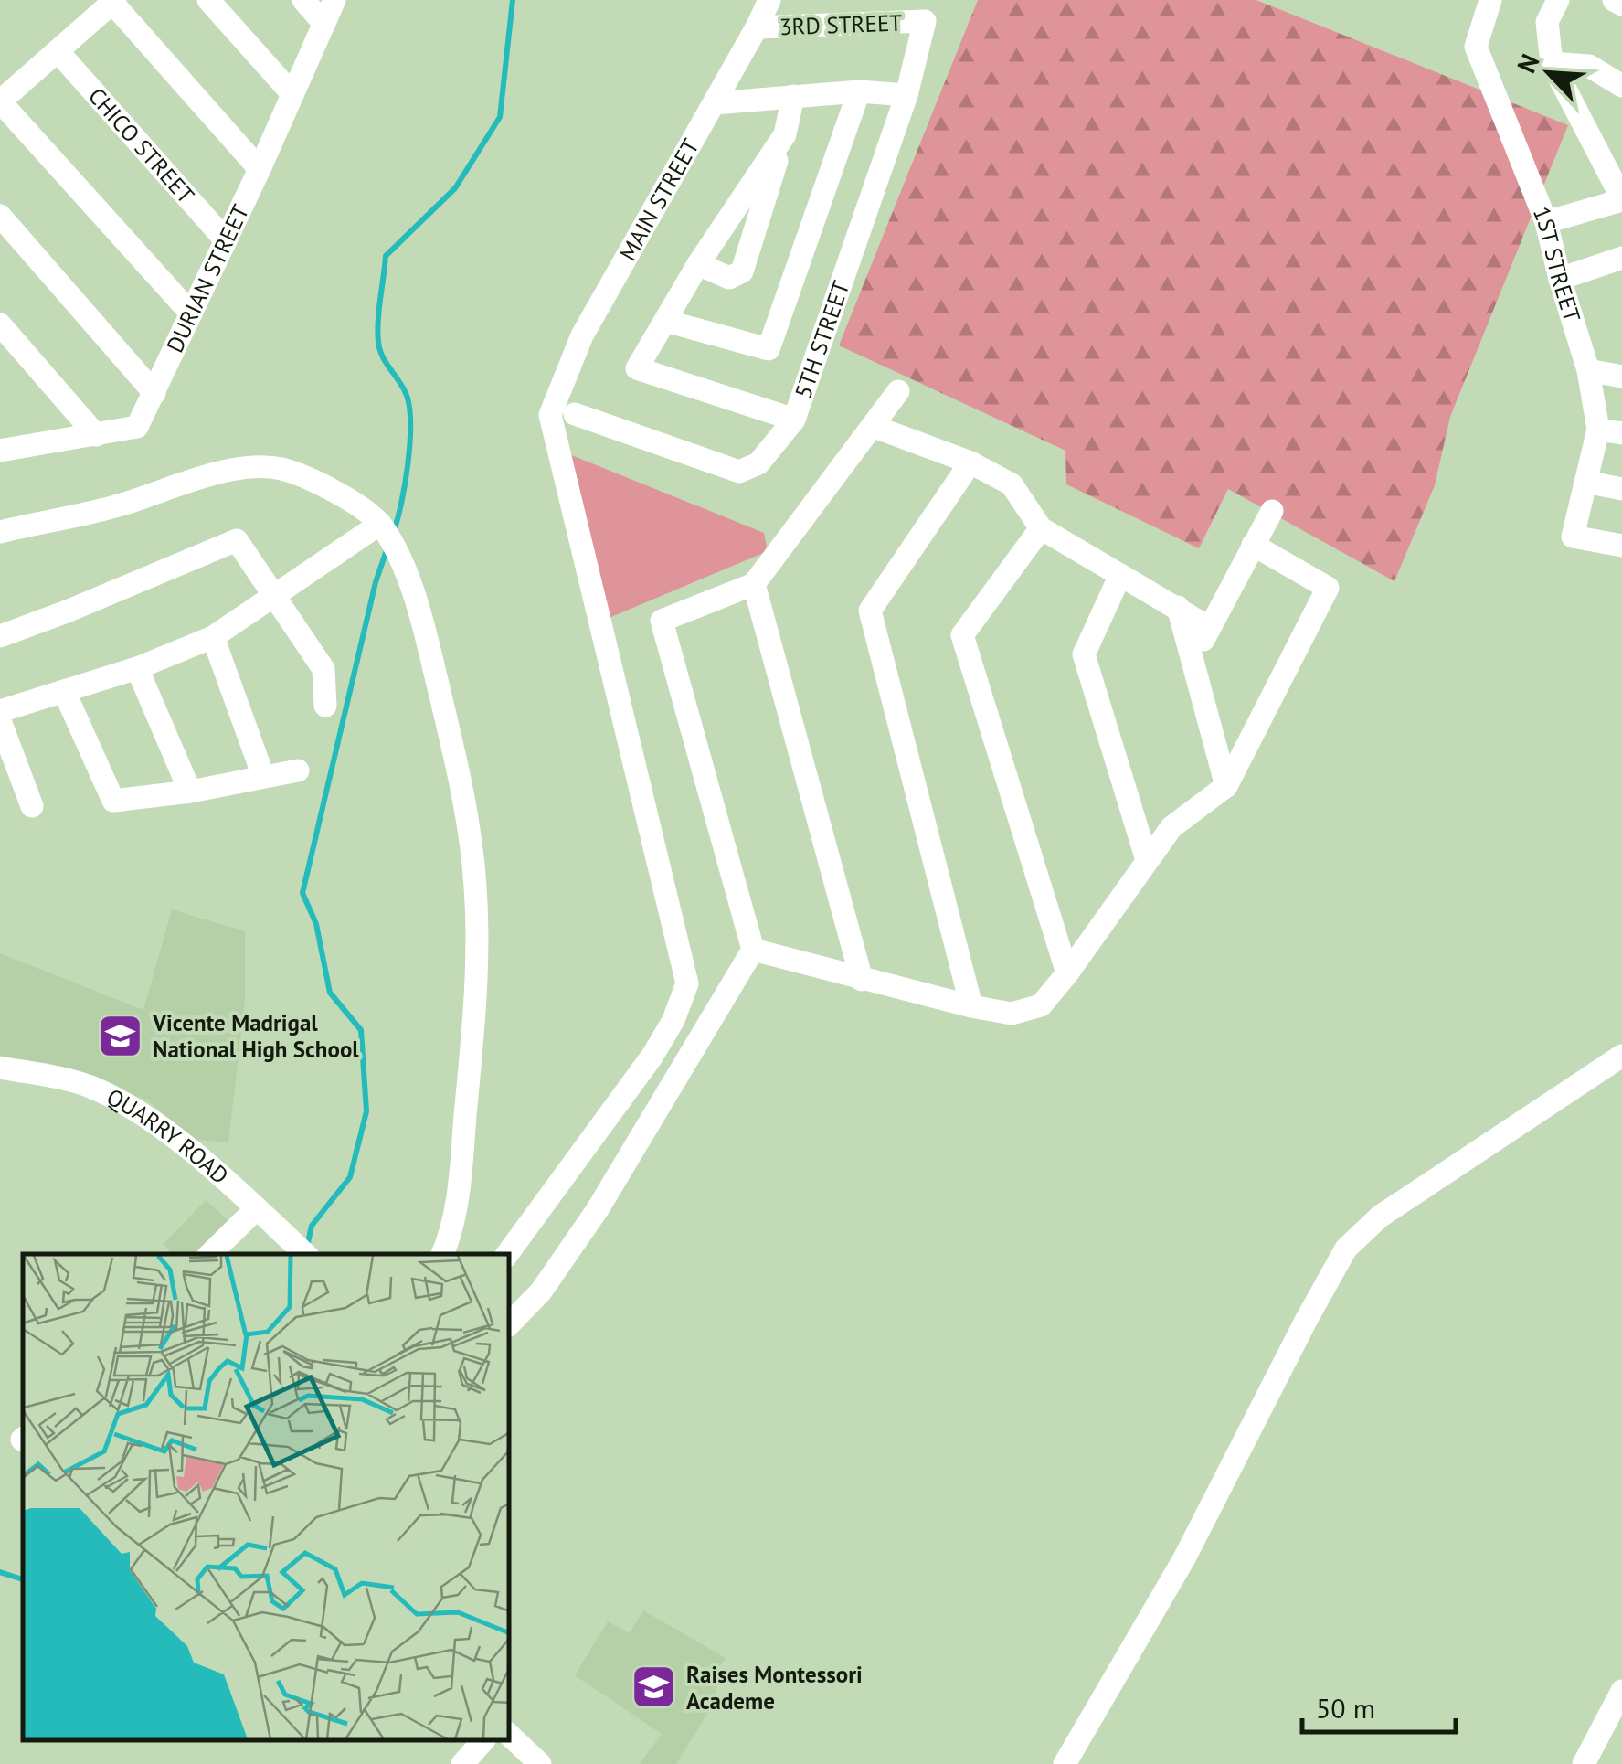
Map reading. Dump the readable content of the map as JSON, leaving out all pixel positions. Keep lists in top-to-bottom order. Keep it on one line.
{"streets":{"street":["3RD STREET","CHICO STREET","MAIN STREET","1ST STREET","DURIAN STREET","5TH STREET","QUARRY ROAD"]},"crossings":[["3RD STREET","MAIN STREET"],["3RD STREET","5TH STREET"],["CHICO STREET","DURIAN STREET"],["MAIN STREET","5TH STREET"]],"places":{"school or university":["Vicente Madrigal National High School","Raises Montessori Academe"]},"scale_bar":"50 m","north":"top left"}
